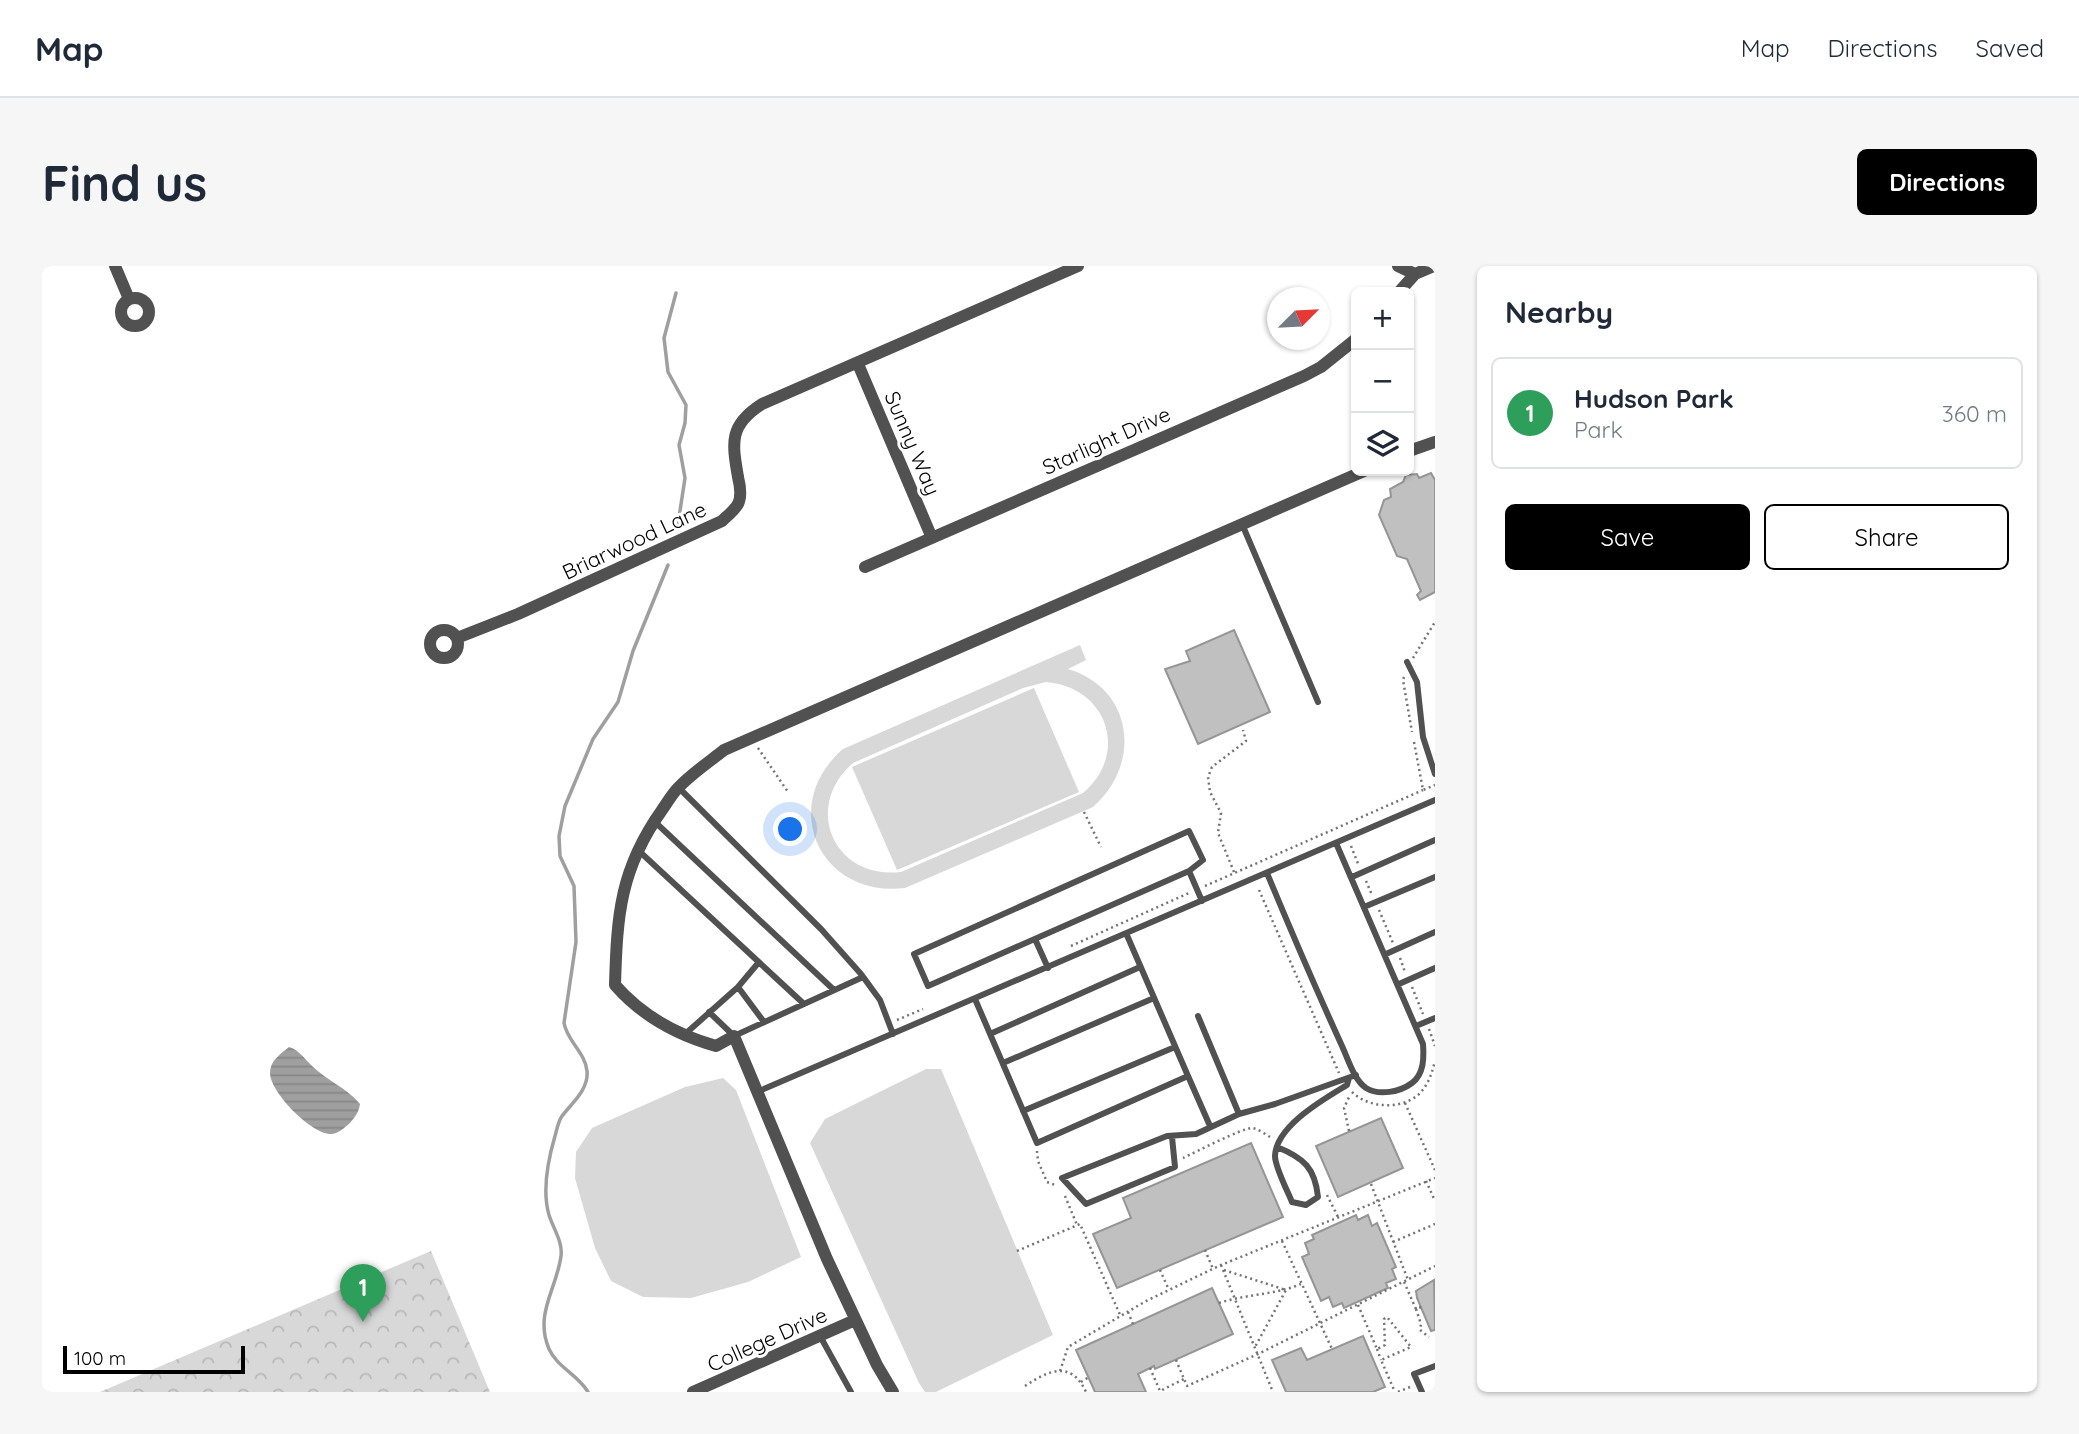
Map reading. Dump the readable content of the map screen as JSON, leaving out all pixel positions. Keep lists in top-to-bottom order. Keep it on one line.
{"streets":{"street":["Starlight Drive","Sunny Way","Briarwood Lane","College Drive"]},"crossings":[["Starlight Drive","Sunny Way"],["Sunny Way","Briarwood Lane"]],"scale_bar":"100 m","north":"top right","page":{"header":"Map","nav":["Map","Directions","Saved"],"buttons":["Directions",["Save","Share"]],"title":"Find us","heading":"Nearby","map_buttons":["+","−"],"list":[{"mark":"1","name":"Hudson Park","note":"Park","value":"360 m"}],"pins":"1","scale":"100 m"}}
